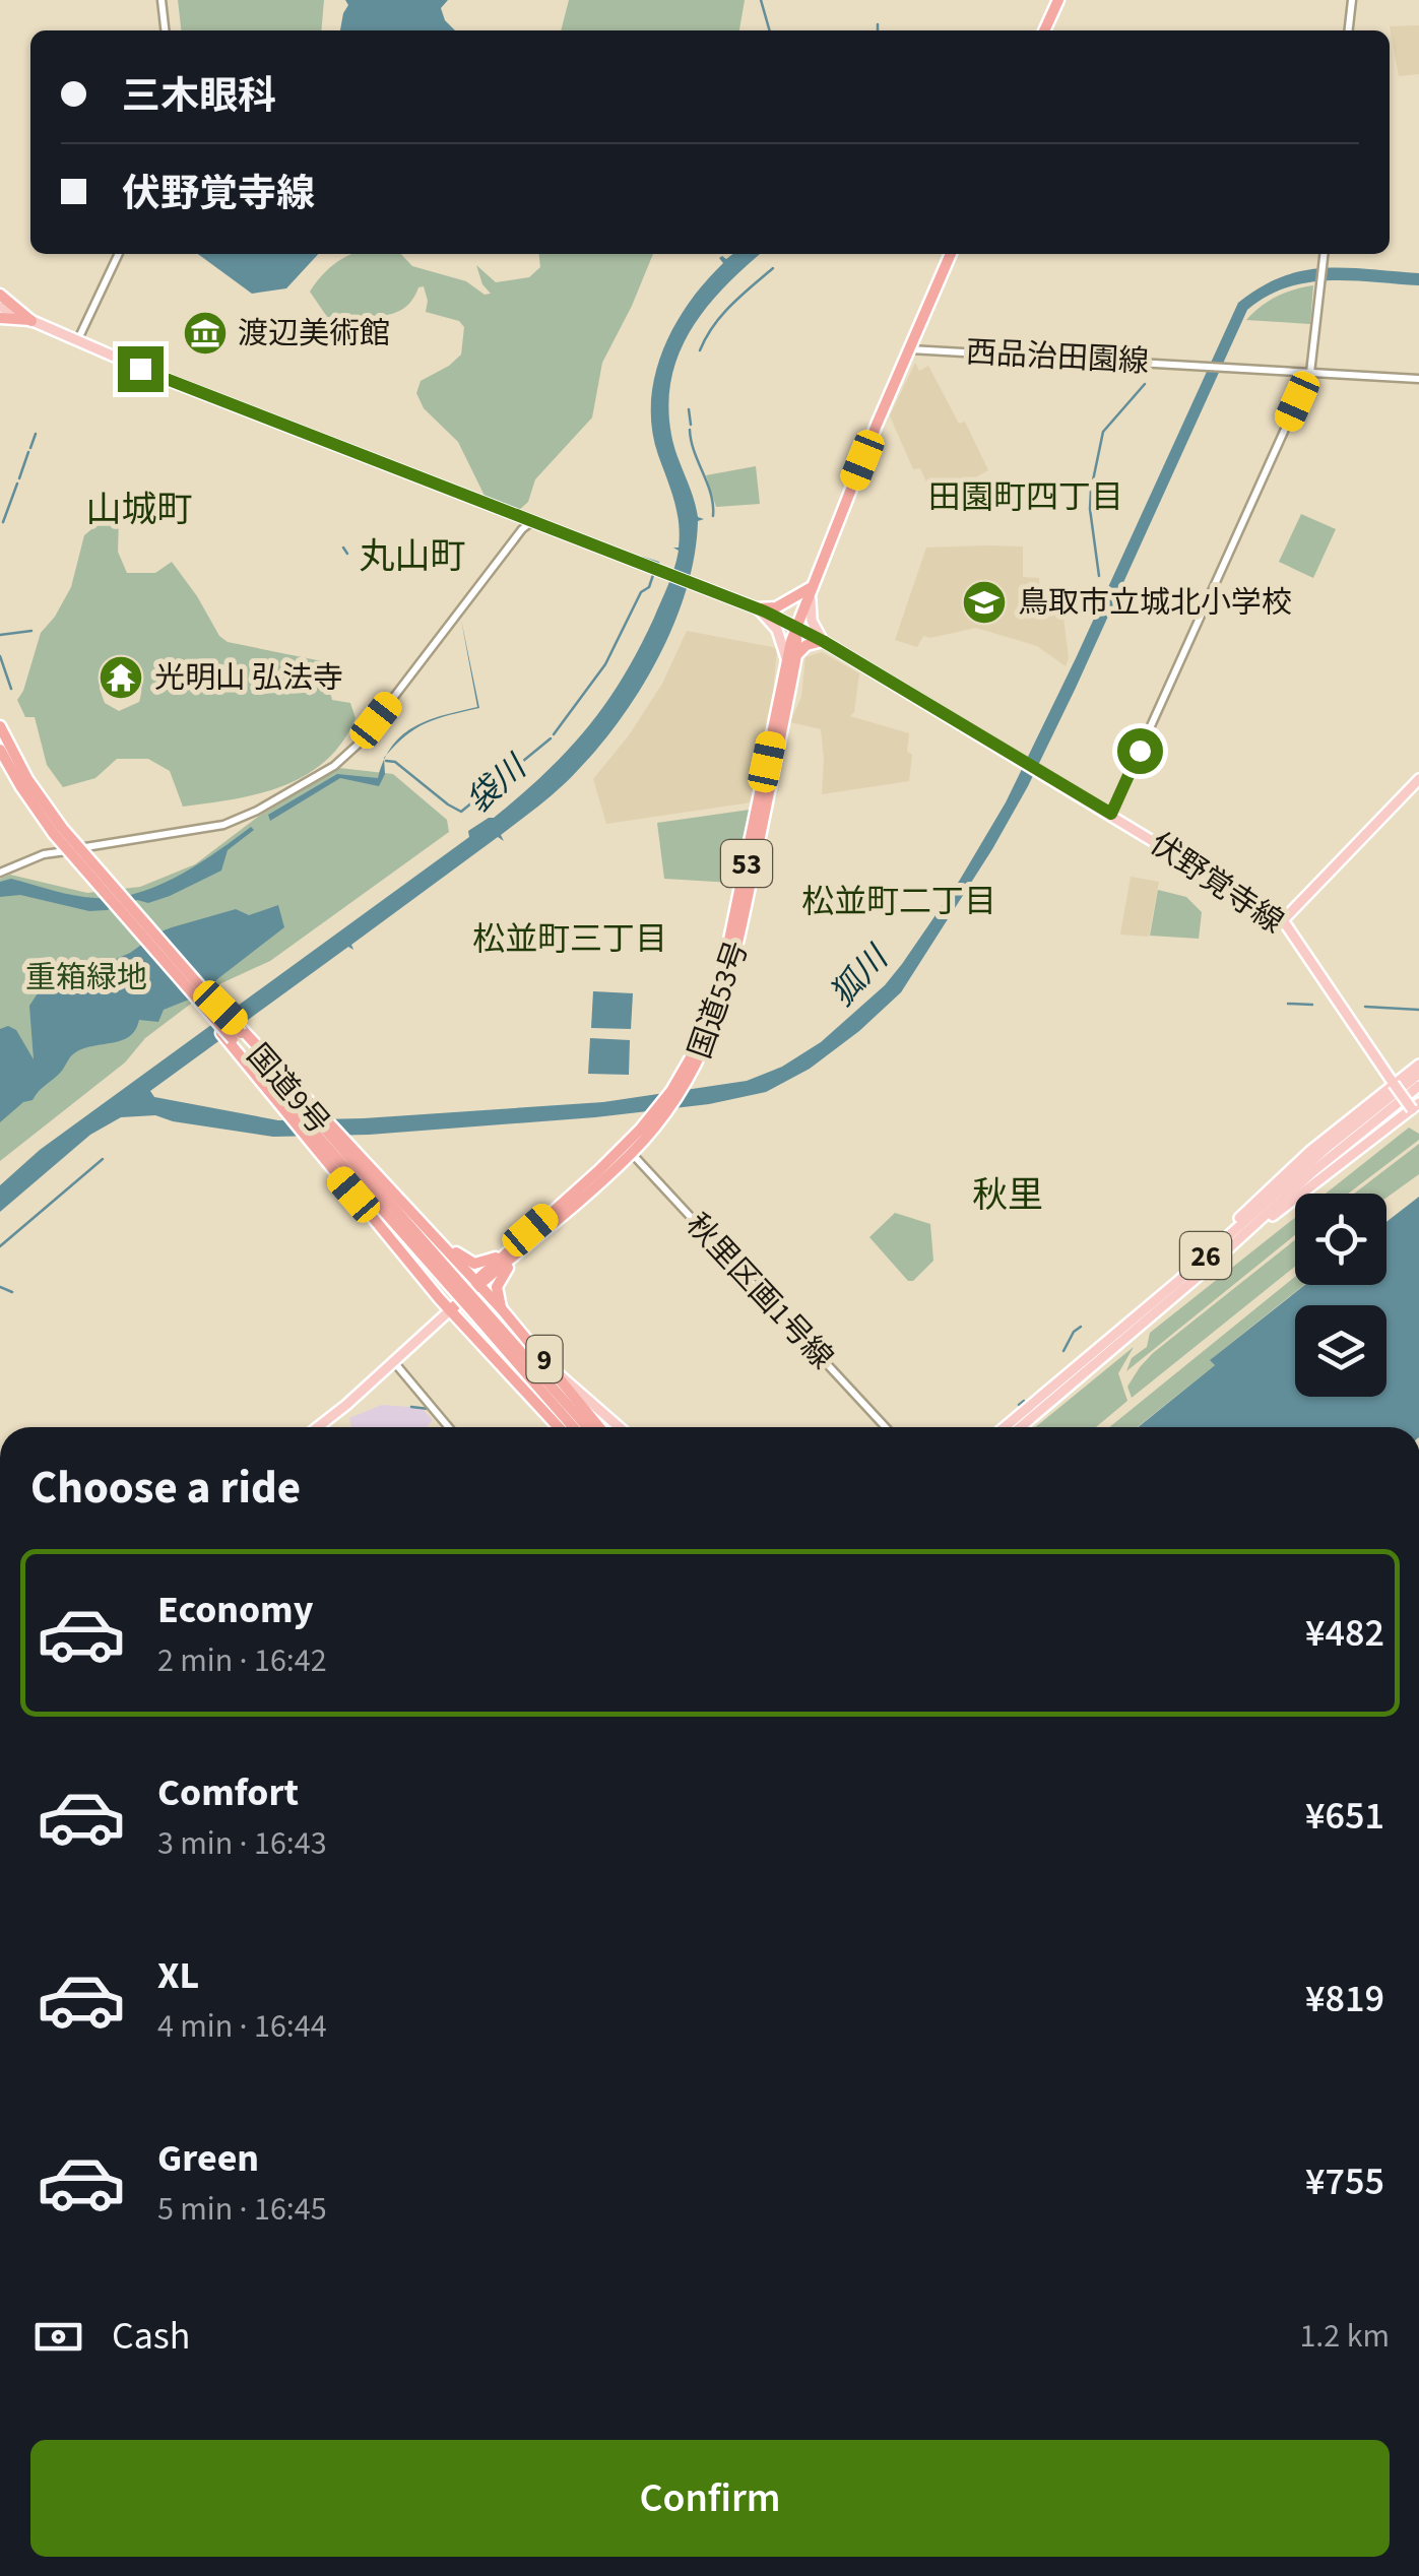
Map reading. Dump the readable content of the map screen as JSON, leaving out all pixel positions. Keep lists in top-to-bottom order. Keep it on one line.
{"streets":{"highway":["53","国道53号","国道9号","9"],"main road":["伏野覚寺線","26"],"street":["西品治田園線","秋里区画1号線"]},"crossings":[["西品治田園線","国道53号"],["伏野覚寺線","国道53号"],["国道53号","秋里区画1号線"],["国道53号","9"]],"districts":["田園町四丁目","山城町","丸山町","松並町二丁目","松並町三丁目","秋里"],"water":["袋川","狐川"],"parks":["重箱緑地"],"places":{"museum":["渡辺美術館"],"school or university":["鳥取市立城北小学校"],"temple":["光明山 弘法寺"]},"page":{"banner":["三木眼科","伏野覚寺線"],"heading":"Choose a ride","list":[{"name":"Economy","note":"2 min · 16:42","value":"¥482"},{"name":"Comfort","note":"3 min · 16:43","value":"¥651"},{"name":"XL","note":"4 min · 16:44","value":"¥819"},{"name":"Green","note":"5 min · 16:45","value":"¥755"}],"pay":["Cash","1.2 km"],"buttons":"Confirm"}}
